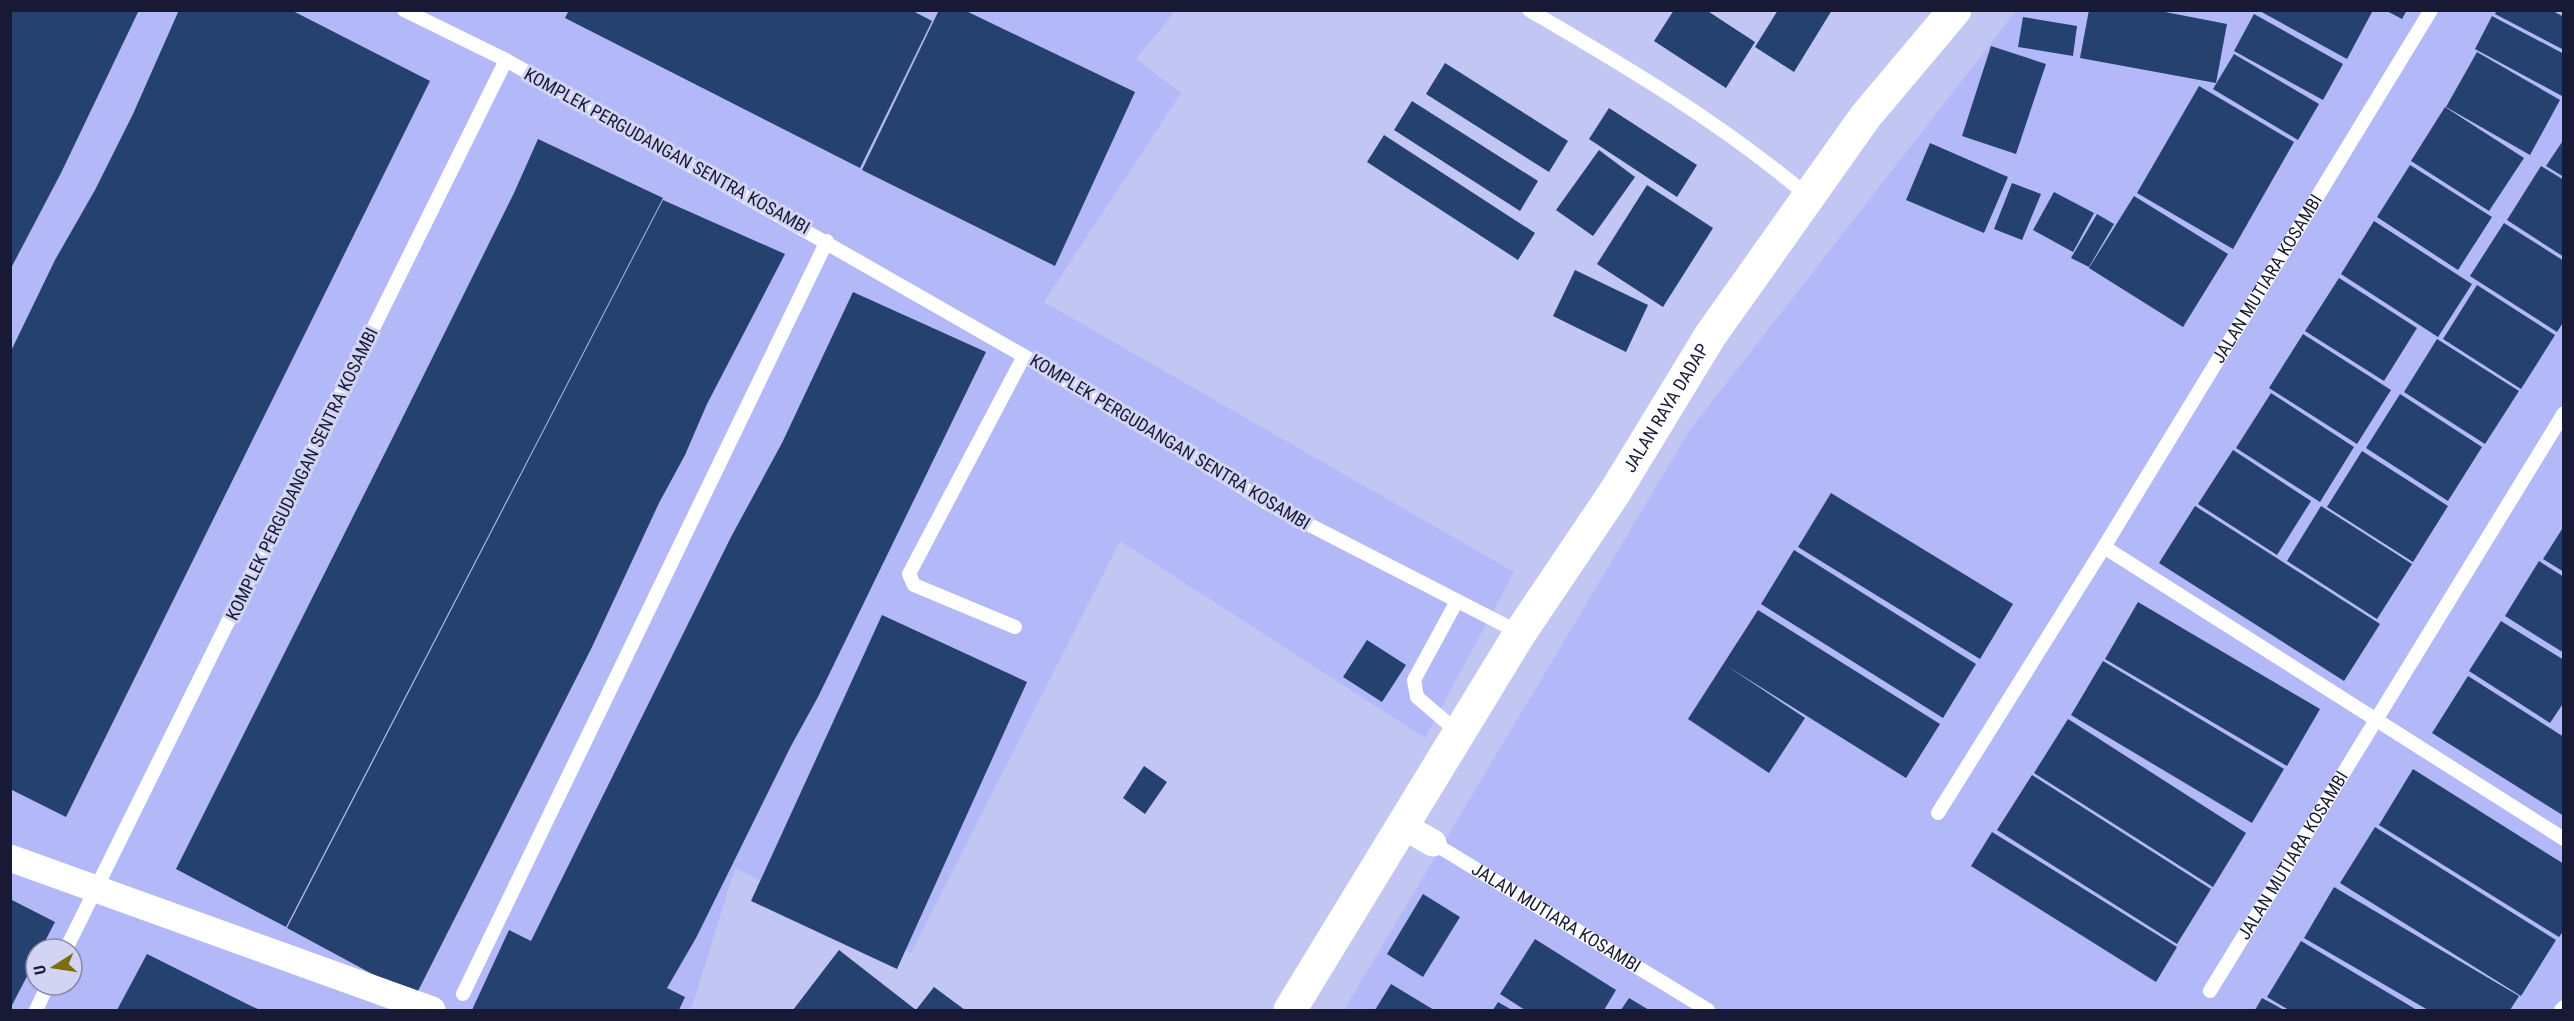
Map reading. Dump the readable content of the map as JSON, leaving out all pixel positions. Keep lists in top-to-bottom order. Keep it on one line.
{"streets":{"main road":["JALAN RAYA DADAP"],"street":["JALAN MUTIARA KOSAMBI"],"lane":["KOMPLEK PERGUDANGAN SENTRA KOSAMBI"]},"crossings":[["KOMPLEK PERGUDANGAN SENTRA KOSAMBI","JALAN RAYA DADAP"],["JALAN MUTIARA KOSAMBI","JALAN RAYA DADAP"]],"north":"left"}
